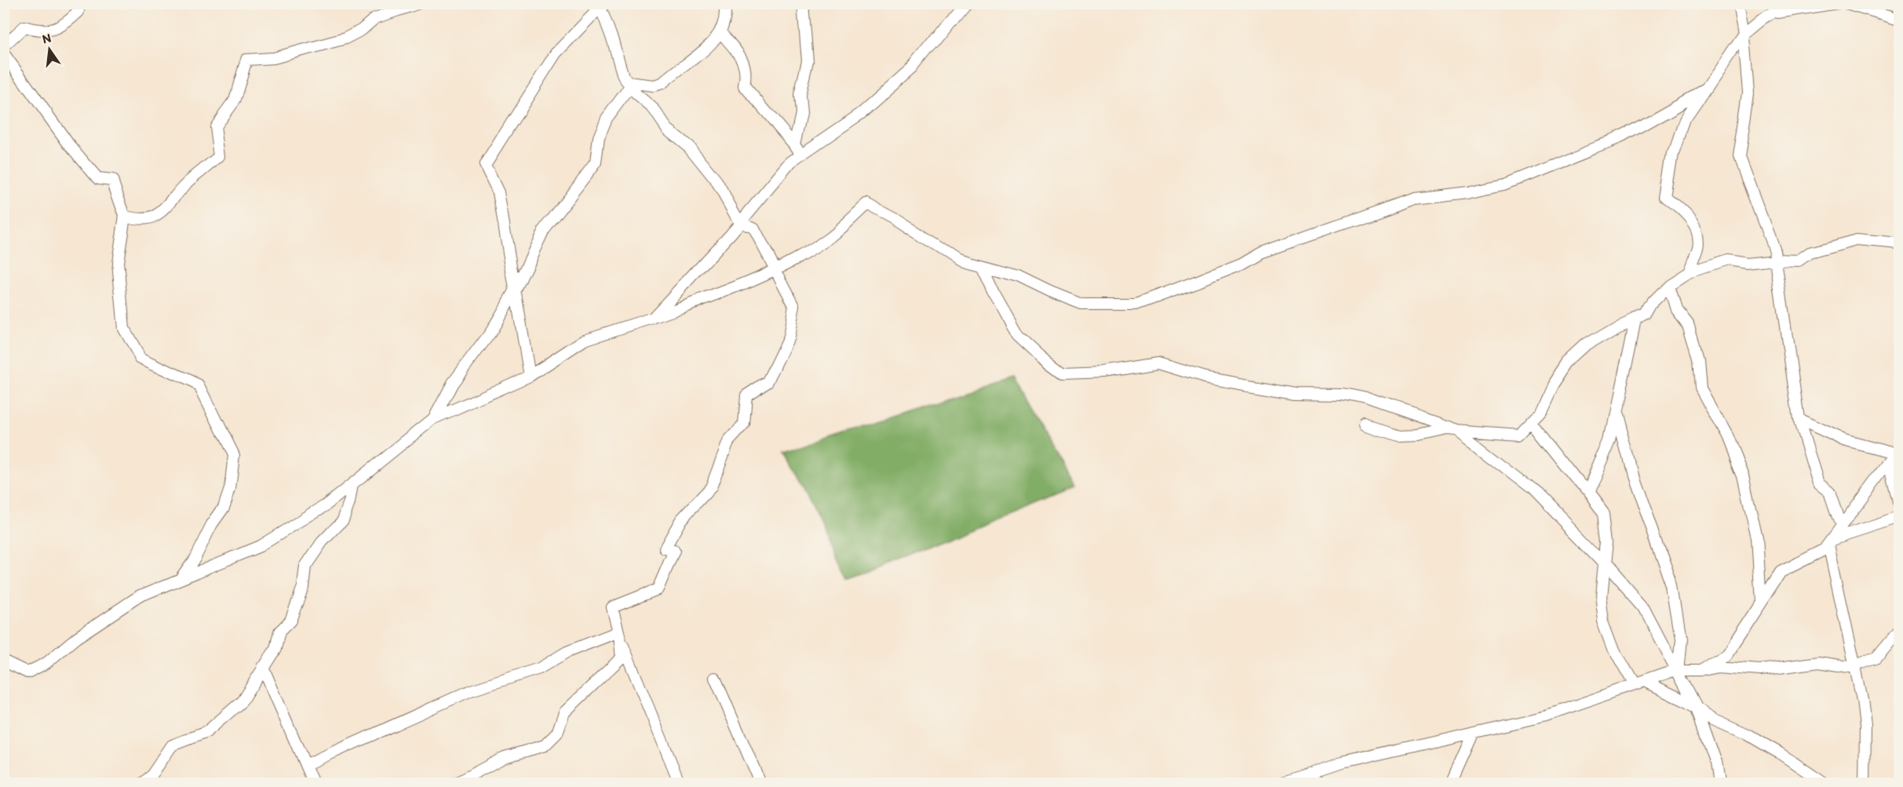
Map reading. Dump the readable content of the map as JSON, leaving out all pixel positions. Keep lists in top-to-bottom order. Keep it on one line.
{"north":"top"}
